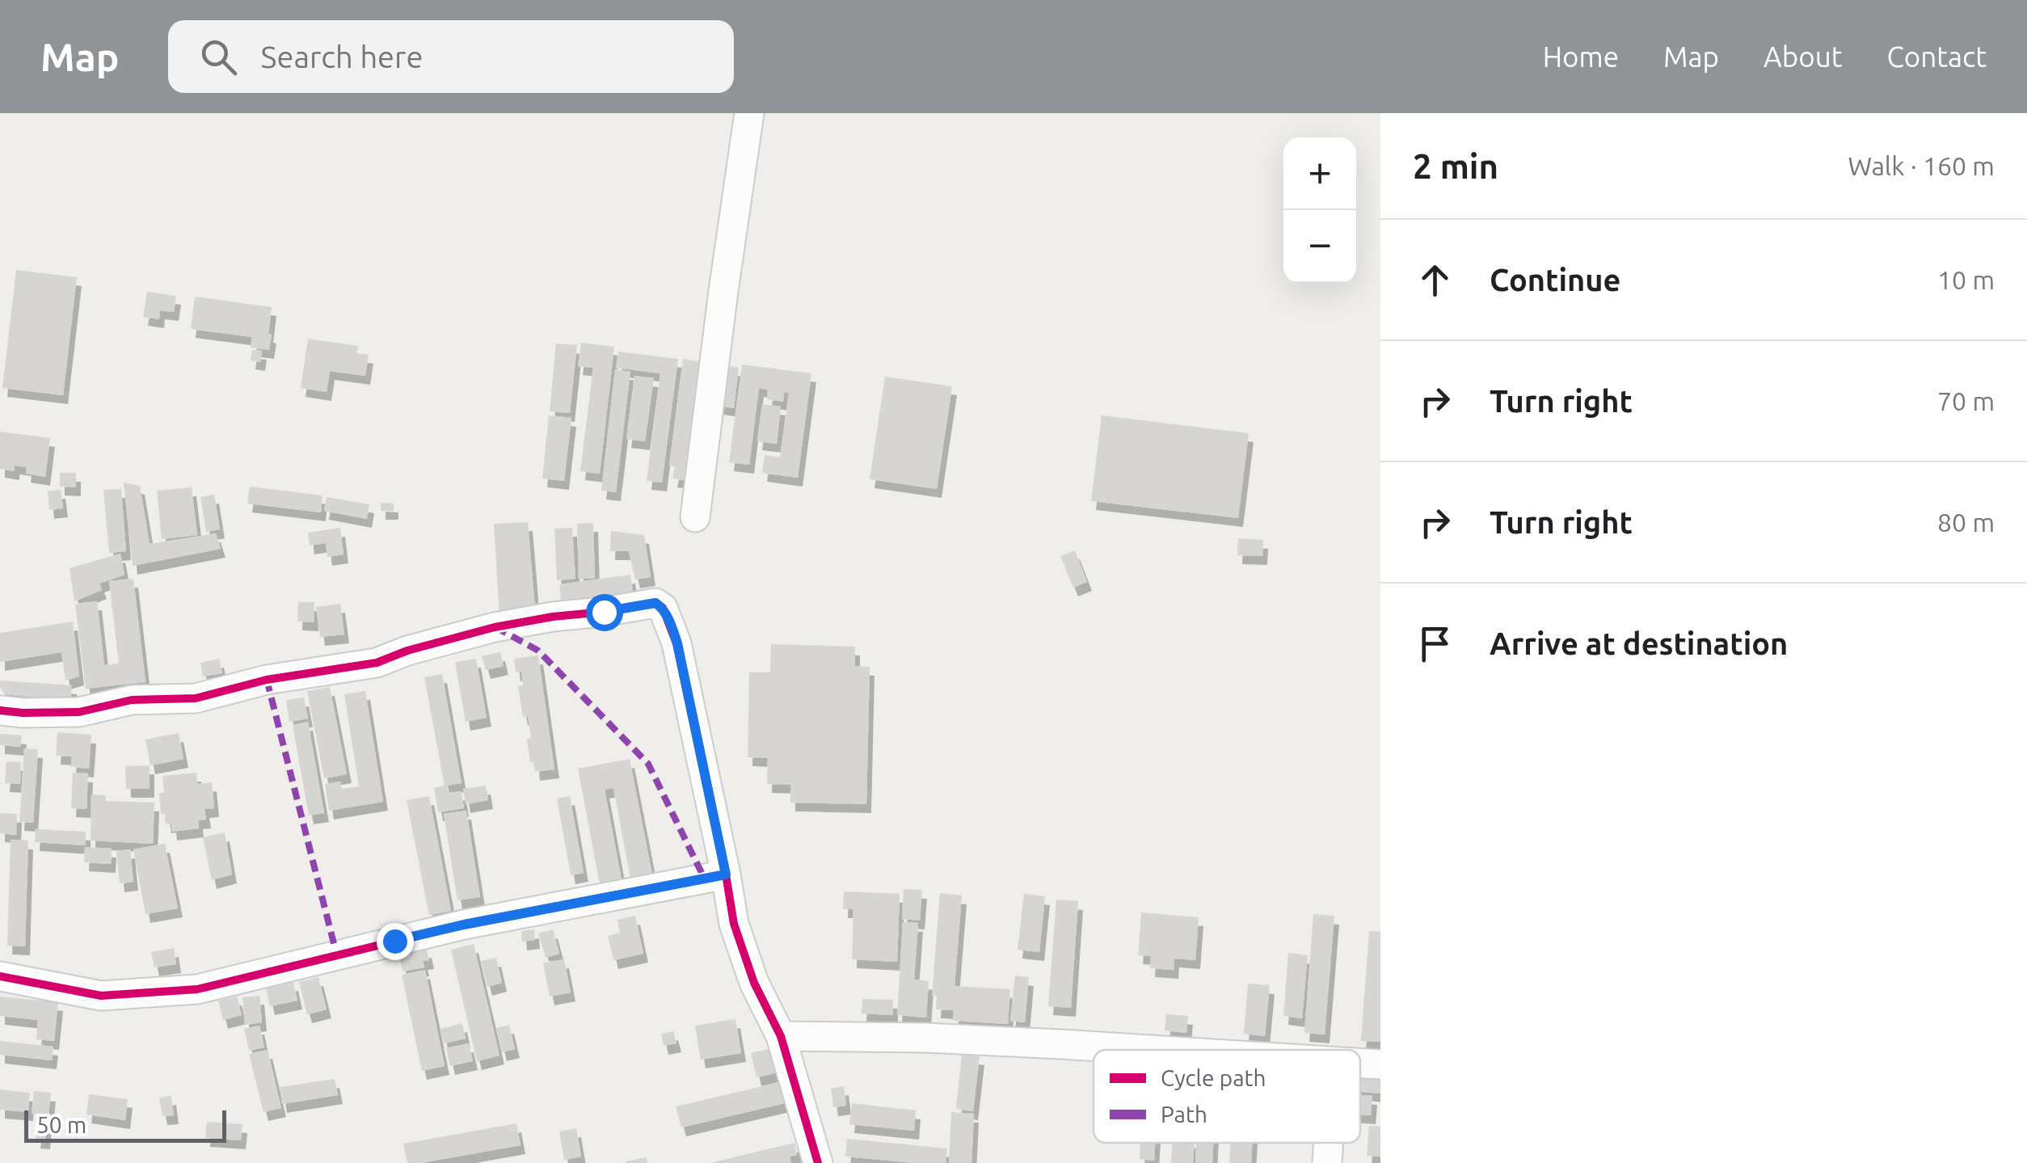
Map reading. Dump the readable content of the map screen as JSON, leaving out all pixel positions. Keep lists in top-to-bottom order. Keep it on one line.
{"legend":["Cycle path","Path"],"scale_bar":"50 m","page":{"header":"Map","search":"Search here","nav":["Home","Map","About","Contact"],"heading":["2 min","Walk · 160 m"],"map_buttons":["+","−"],"list":[["Continue","10 m"],["Turn right","70 m"],["Turn right","80 m"],"Arrive at destination"],"scale":"50 m"}}
